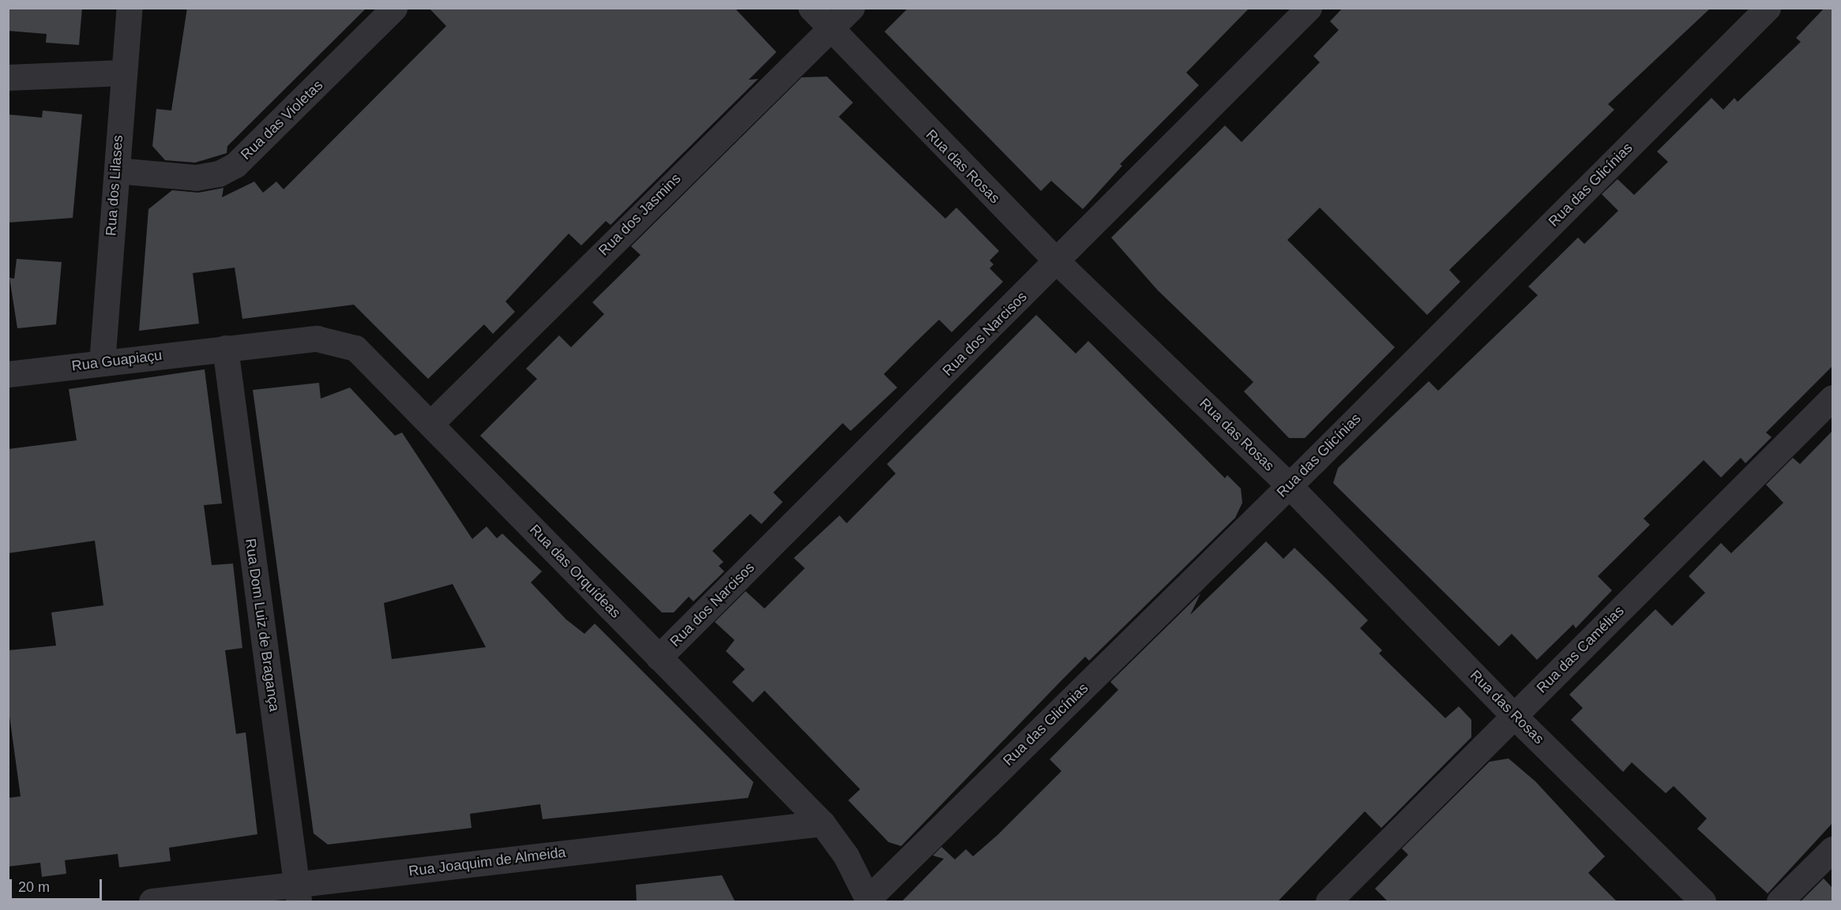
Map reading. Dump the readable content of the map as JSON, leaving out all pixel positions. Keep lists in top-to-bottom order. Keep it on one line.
{"streets":{"street":["Rua das Violetas","Rua das Rosas","Rua das Glicínias","Rua dos Lilases","Rua dos Jasmins","Rua dos Narcisos","Rua Guapiaçu","Rua das Orquídeas","Rua Dom Luiz de Bragança","Rua das Camélias","Rua Joaquim de Almeida"]},"crossings":[["Rua das Violetas","Rua dos Lilases"],["Rua das Rosas","Rua das Glicínias"],["Rua das Rosas","Rua dos Jasmins"],["Rua das Rosas","Rua dos Narcisos"],["Rua das Rosas","Rua das Camélias"],["Rua das Glicínias","Rua das Orquídeas"],["Rua dos Lilases","Rua Guapiaçu"],["Rua dos Jasmins","Rua das Orquídeas"],["Rua dos Narcisos","Rua das Orquídeas"],["Rua Guapiaçu","Rua das Orquídeas"],["Rua Guapiaçu","Rua Dom Luiz de Bragança"],["Rua das Orquídeas","Rua Dom Luiz de Bragança"],["Rua das Orquídeas","Rua Joaquim de Almeida"],["Rua Dom Luiz de Bragança","Rua Joaquim de Almeida"]],"scale_bar":"20 m"}
